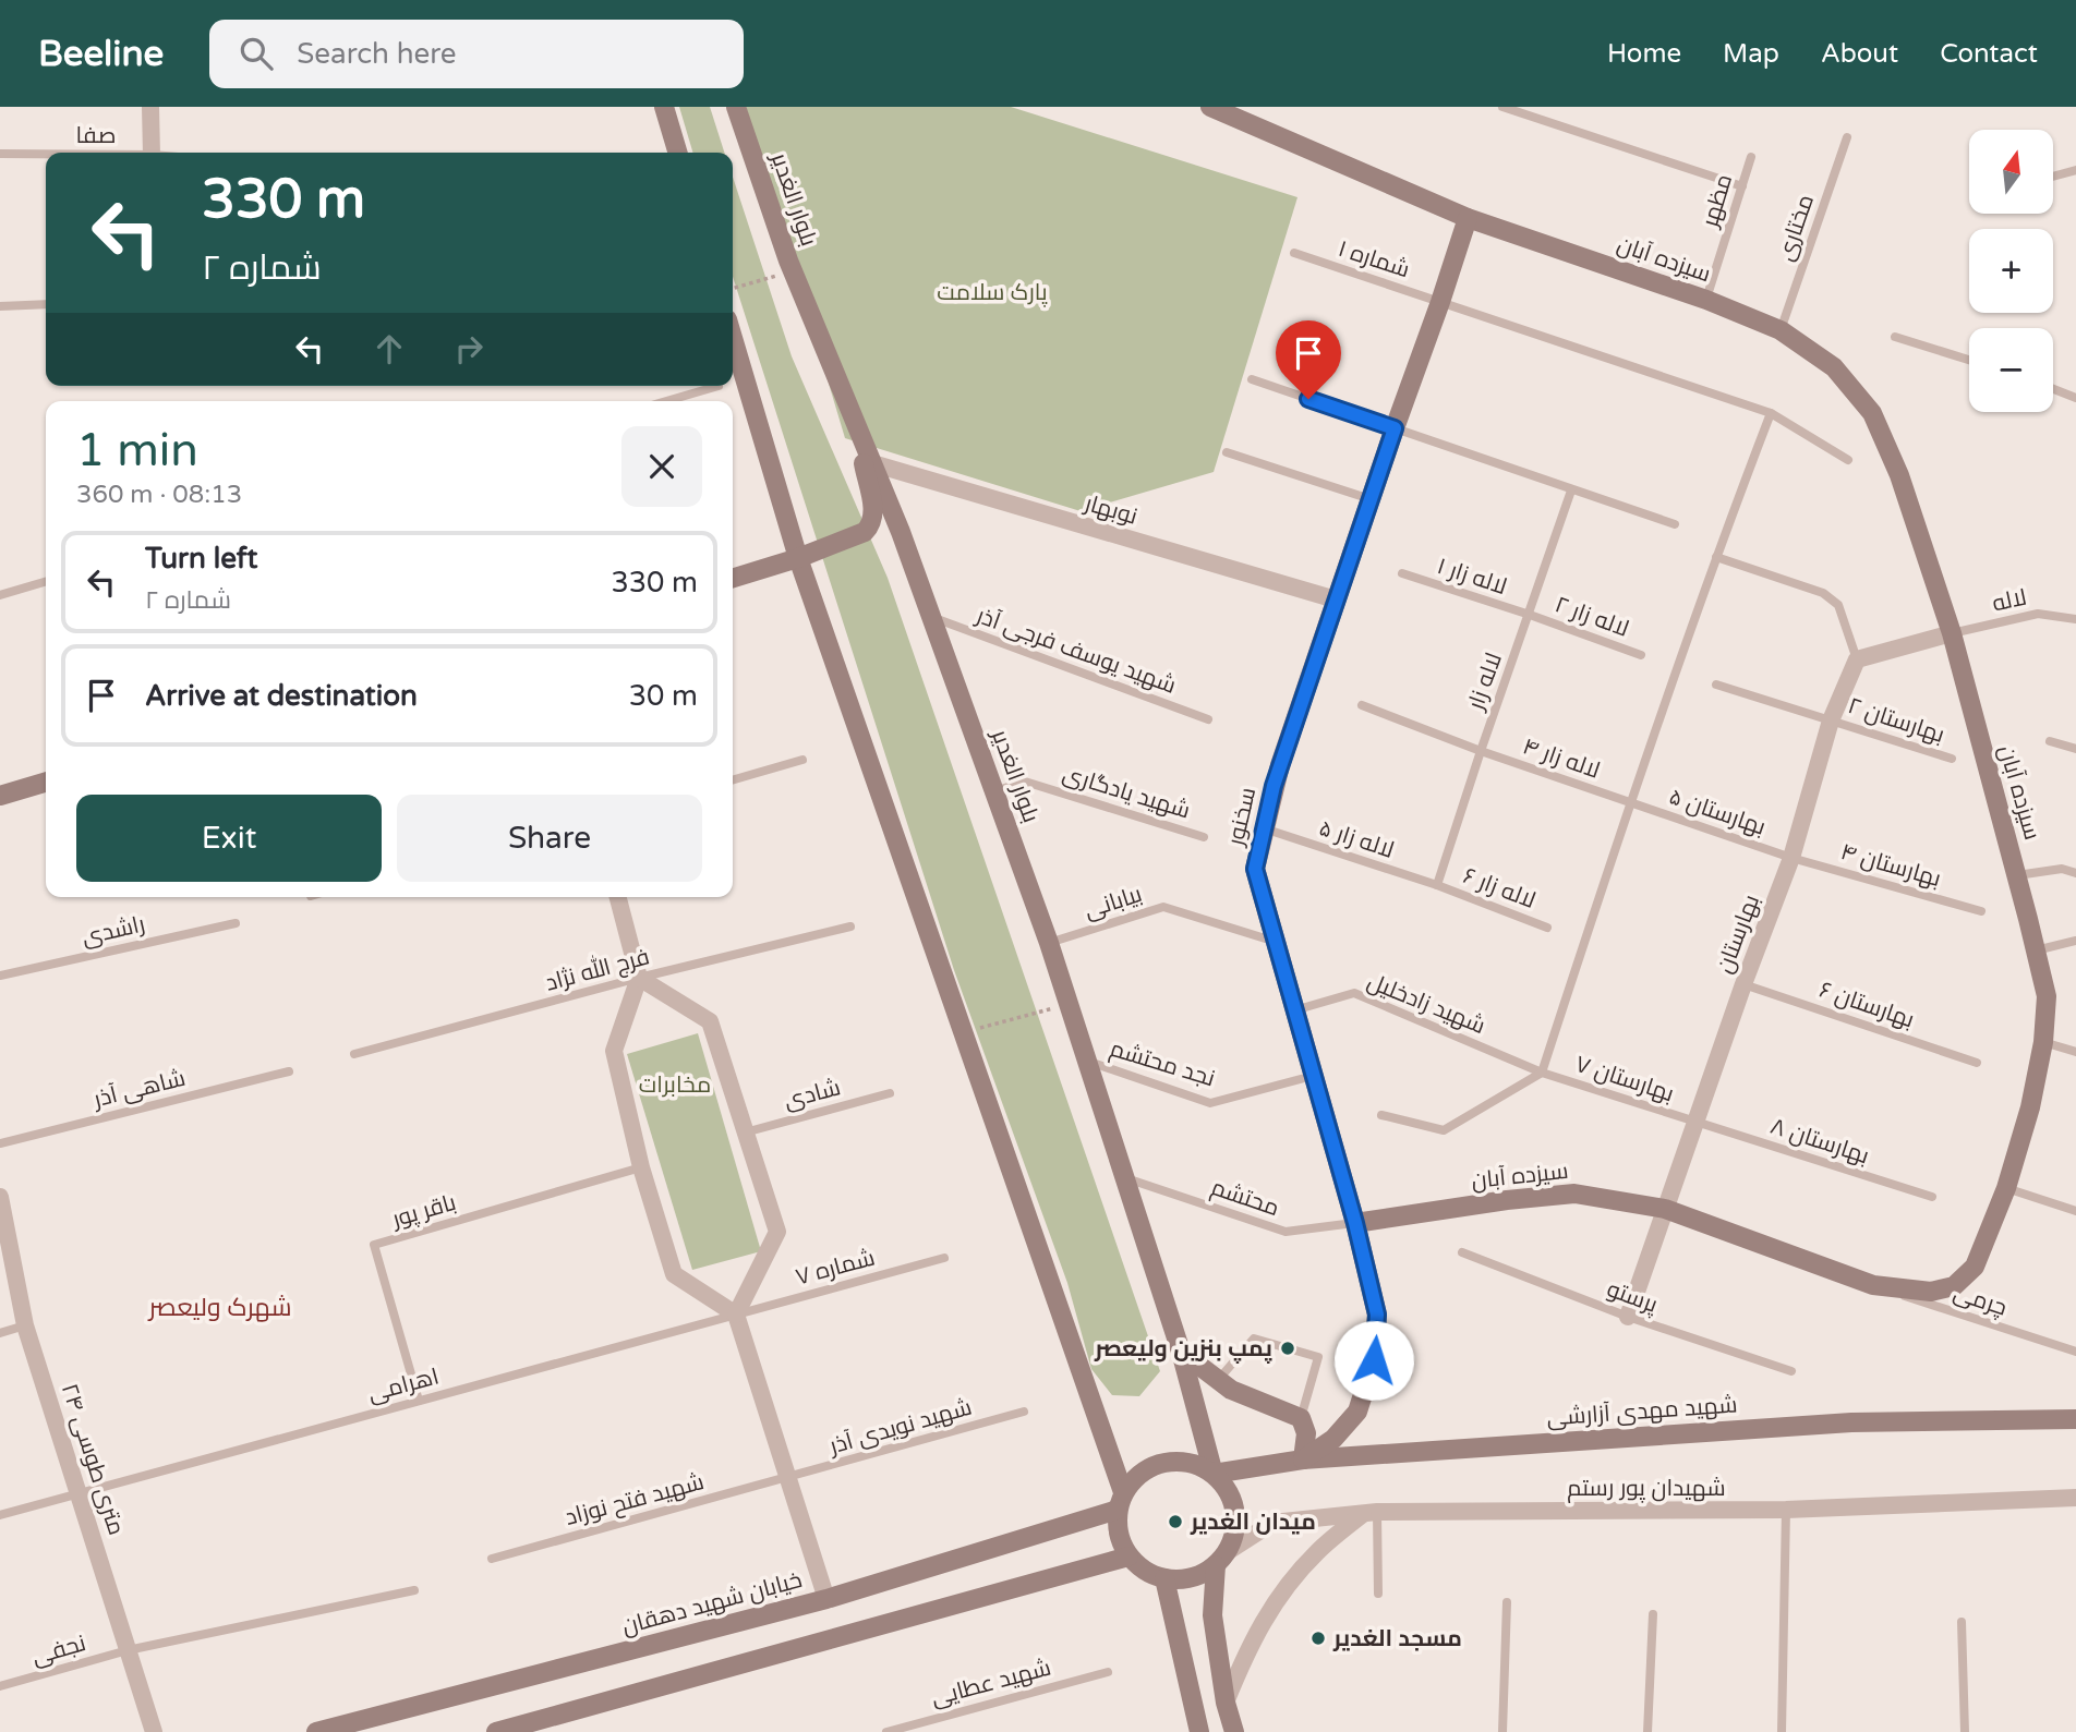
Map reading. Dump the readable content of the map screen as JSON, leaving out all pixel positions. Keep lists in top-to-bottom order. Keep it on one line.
{"streets":{"street":["بلوار الغدیر","سیزده آبان","نوبهار","سخنور","بهارستان","شهید مهدی آزارشی","۲۴ متری طوسی","شهیدان پور رستم","خیابان شهید دهقان"],"lane":["صفا","مظهر","مختاری","شماره ۱","لاله زار ۱","لاله","لاله زار ۲","شهید یوسف فرجی آذر","لاله زار","بهارستان ۲","لاله زار ۴","شهید یادگاری","بهارستان ۵","لاله زار ۵","بهارستان ۴","لاله زار ۶","بیابانی","راشدی","فرج الله نژاد","شهید زادخلیل","بهارستان ۶","نجد محتشم","بهارستان ۷","شاهی آذر","شادی","بهارستان ۸","محتشم","باقر پور","شماره ۷","پرستو","چرمی","اهرامی","شهید نویدی آذر","شهید فتح نوزاد","نجفی","شهید عطایی"]},"crossings":[["بلوار الغدیر","نوبهار"],["بلوار الغدیر","شهید یوسف فرجی آذر"],["بلوار الغدیر","شهید یادگاری"],["بلوار الغدیر","بیابانی"],["بلوار الغدیر","نجد محتشم"],["بلوار الغدیر","محتشم"],["بلوار الغدیر","شهید مهدی آزارشی"],["بلوار الغدیر","شهیدان پور رستم"],["بلوار الغدیر","خیابان شهید دهقان"],["مظهر","سیزده آبان"],["مختاری","سیزده آبان"],["شماره ۱","سخنور"],["سیزده آبان","لاله"],["سیزده آبان","سخنور"],["سیزده آبان","بهارستان"],["سیزده آبان","محتشم"],["سیزده آبان","چرمی"],["نوبهار","سخنور"],["لاله زار ۱","لاله زار ۲"],["لاله زار ۱","لاله زار"],["لاله زار ۲","لاله زار"],["لاله زار","لاله زار ۴"],["لاله زار","لاله زار ۵"],["لاله زار","لاله زار ۶"],["بهارستان ۲","بهارستان"],["لاله زار ۴","بهارستان ۵"],["بهارستان ۵","بهارستان ۴"],["بهارستان ۵","بهارستان"],["سخنور","لاله زار ۵"],["سخنور","بیابانی"],["سخنور","شهید زادخلیل"],["سخنور","نجد محتشم"],["سخنور","محتشم"],["سخنور","شهید مهدی آزارشی"],["لاله زار ۵","لاله زار ۶"],["بهارستان ۴","بهارستان"],["بهارستان","بهارستان ۶"],["بهارستان","بهارستان ۷"],["بهارستان","بهارستان ۸"],["بهارستان","پرستو"],["شهید زادخلیل","بهارستان ۷"],["بهارستان ۷","بهارستان ۸"],["باقر پور","اهرامی"],["شماره ۷","اهرامی"],["اهرامی","۲۴ متری طوسی"],["شهید مهدی آزارشی","شهیدان پور رستم"],["شهید مهدی آزارشی","خیابان شهید دهقان"],["شهید نویدی آذر","شهید فتح نوزاد"],["۲۴ متری طوسی","نجفی"],["شهیدان پور رستم","خیابان شهید دهقان"]],"districts":["شهرک ولیعصر"],"parks":["پارک سلامت","مخابرات"],"places":["پمپ بنزین ولیعصر","میدان الغدیر","مسجد الغدیر"],"north":"top","page":{"header":"Beeline","search":"Search here","nav":["Home","Map","About","Contact"],"map_buttons":["+","−"],"turn":["330 m","شماره ۲"],"heading":["1 min","360 m · 08:13"],"list":[{"name":"Turn left","note":"شماره ۲","value":"330 m"},{"name":"Arrive at destination","value":"30 m"}],"buttons":["Exit","Share"]}}
